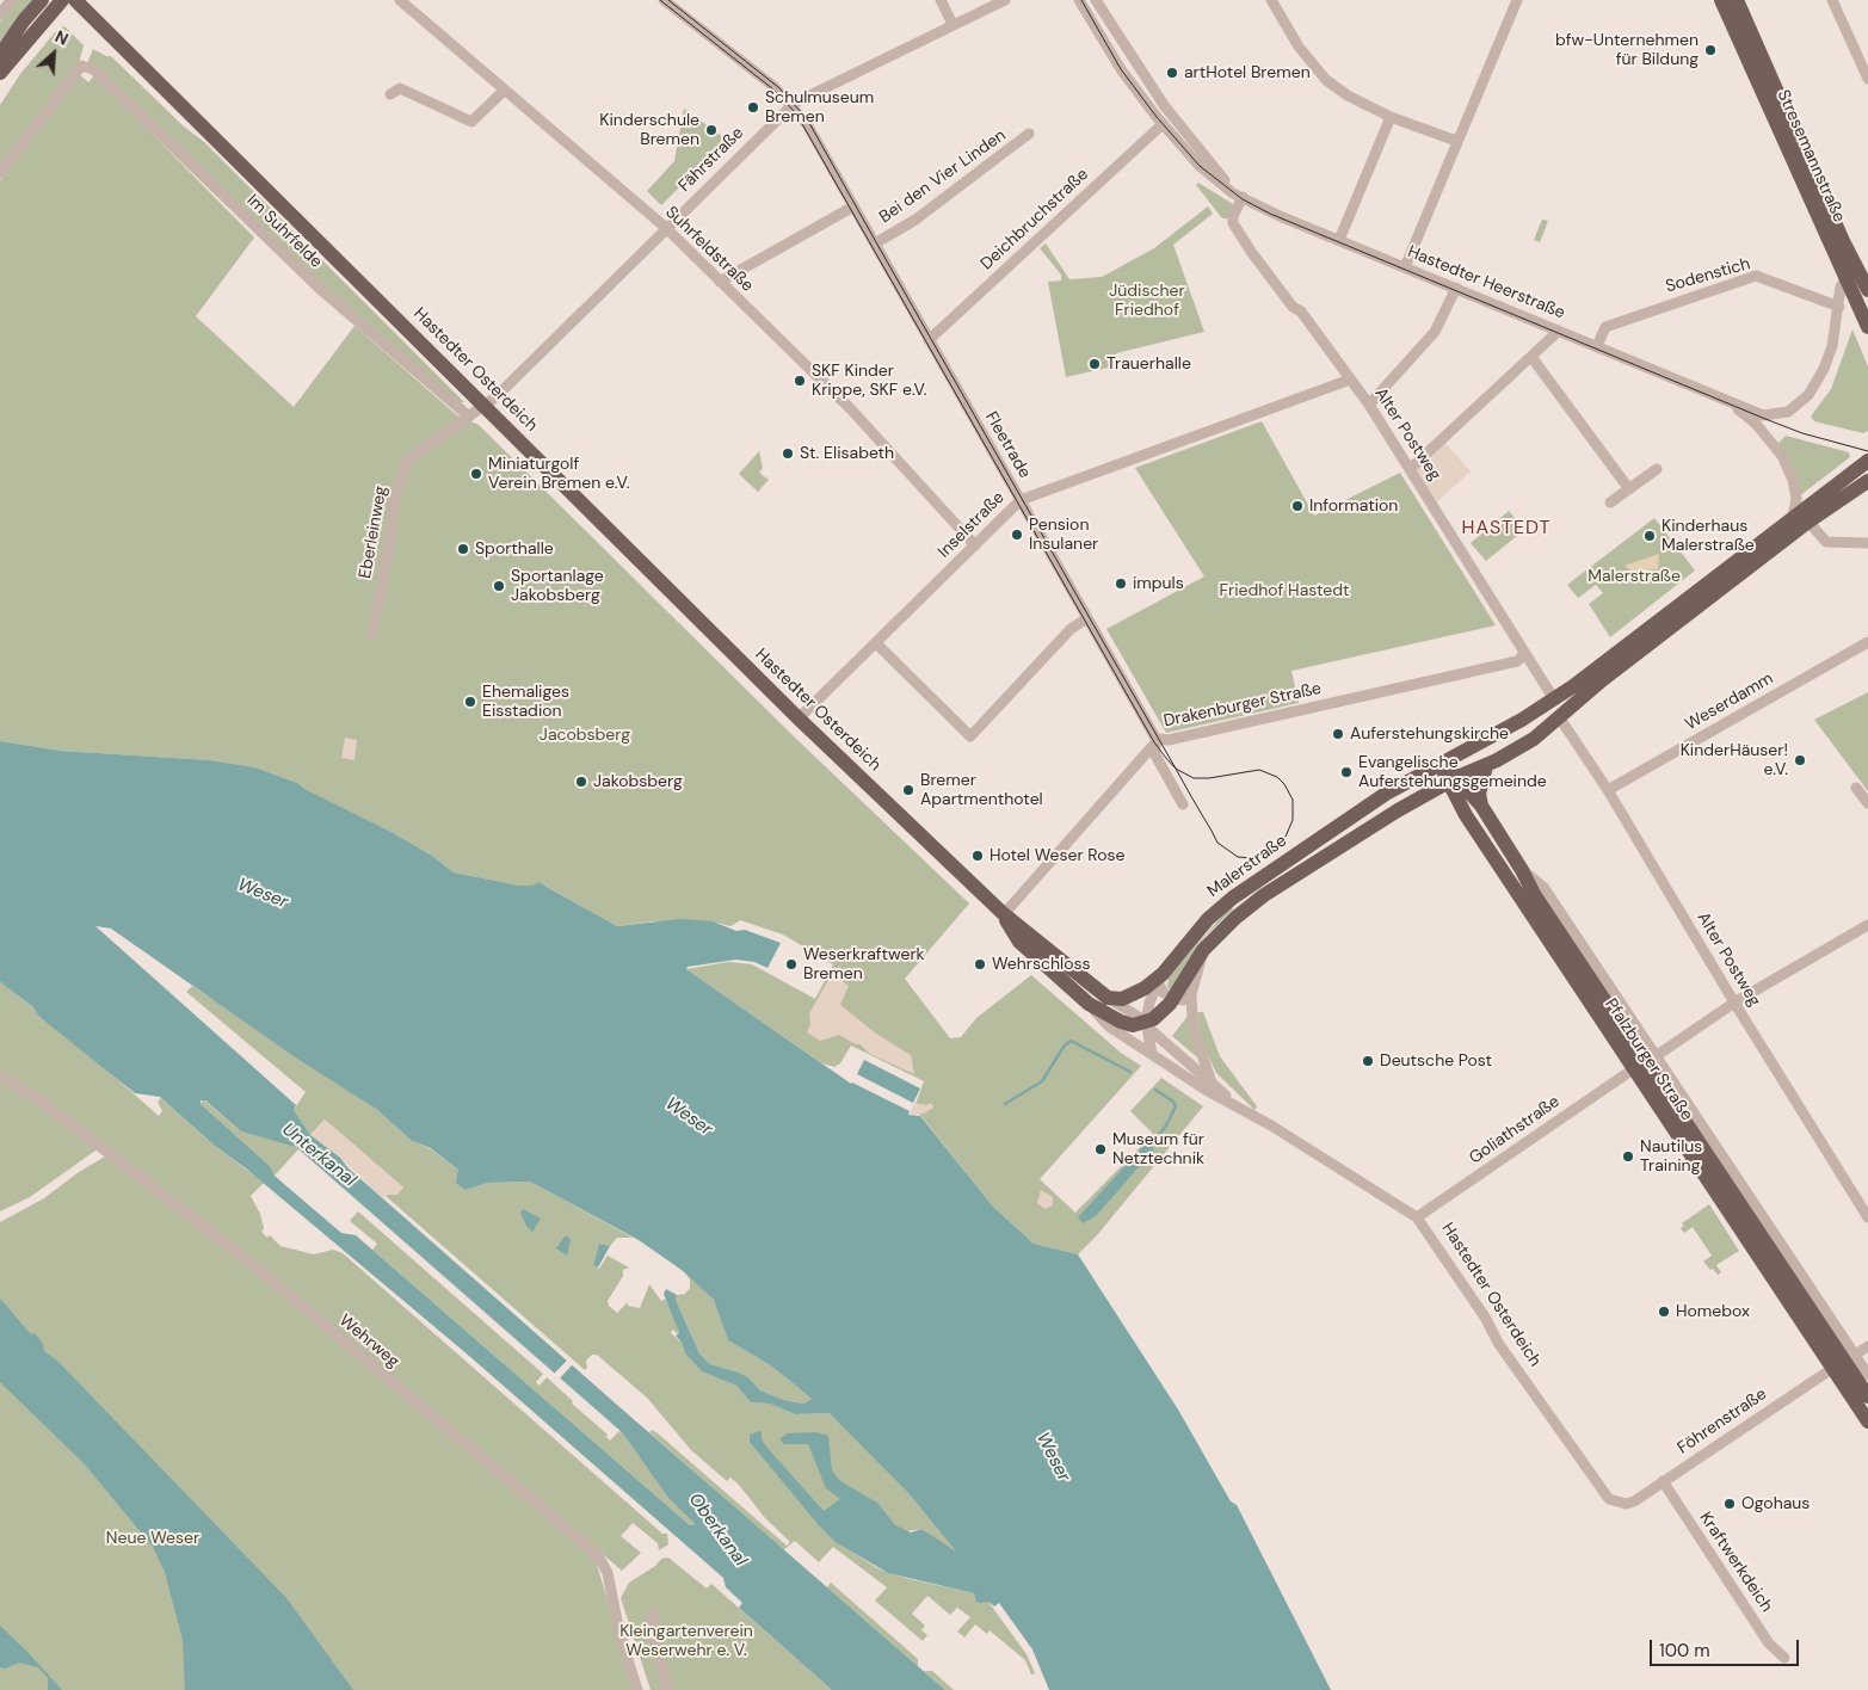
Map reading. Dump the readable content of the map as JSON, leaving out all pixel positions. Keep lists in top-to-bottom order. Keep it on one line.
{"streets":{"main road":["Stresemannstraße","Hastedter Osterdeich","Malerstraße","Pfalzburger Straße"],"street":["Fährstraße","Bei den Vier Linden","Deichbruchstraße","Im Suhrfelde","Suhrfeldstraße","Sodenstich","Hastedter Heerstraße","Alter Postweg","Fleetrade","Inselstraße","Eberleinweg","Weserdamm","Drakenburger Straße","Goliathstraße","Wehrweg","Föhrenstraße","Kraftwerkdeich"]},"crossings":[["Fährstraße","Suhrfeldstraße"],["Fährstraße","Hastedter Osterdeich"],["Fährstraße","Fleetrade"],["Fährstraße","Eberleinweg"],["Bei den Vier Linden","Fleetrade"],["Deichbruchstraße","Hastedter Heerstraße"],["Deichbruchstraße","Fleetrade"],["Im Suhrfelde","Eberleinweg"],["Suhrfeldstraße","Inselstraße"],["Sodenstich","Hastedter Heerstraße"],["Hastedter Heerstraße","Alter Postweg"],["Hastedter Heerstraße","Malerstraße"],["Hastedter Osterdeich","Inselstraße"],["Hastedter Osterdeich","Eberleinweg"],["Hastedter Osterdeich","Drakenburger Straße"],["Hastedter Osterdeich","Malerstraße"],["Hastedter Osterdeich","Goliathstraße"],["Hastedter Osterdeich","Föhrenstraße"],["Alter Postweg","Inselstraße"],["Alter Postweg","Weserdamm"],["Alter Postweg","Drakenburger Straße"],["Alter Postweg","Malerstraße"],["Fleetrade","Inselstraße"],["Fleetrade","Drakenburger Straße"],["Malerstraße","Pfalzburger Straße"],["Pfalzburger Straße","Goliathstraße"],["Pfalzburger Straße","Föhrenstraße"],["Föhrenstraße","Kraftwerkdeich"]],"districts":["HASTEDT"],"water":["Weser","Unterkanal","Oberkanal"],"parks":["Jüdischer Friedhof","Malerstraße","Friedhof Hastedt","Jacobsberg","Neue Weser","Kleingartenverein Weserwehr e. V."],"places":["bfw-Unternehmen für Bildung","artHotel Bremen","Schulmuseum Bremen","Kinderschule Bremen","Trauerhalle","SKF Kinder Krippe, SKF e.V.","St. Elisabeth","Miniaturgolf Verein Bremen e.V.","Information","Pension Insulaner","Kinderhaus Malerstraße","Sporthalle","impuls","Sportanlage Jakobsberg","Ehemaliges Eisstadion","Auferstehungskirche","KinderHäuser! e.V.","Evangelische Auferstehungsgemeinde","Jakobsberg","Bremer Apartmenthotel","Hotel Weser Rose","Weserkraftwerk Bremen","Wehrschloss","Deutsche Post","Museum für Netztechnik","Nautilus Training","Homebox","Ogohaus"],"scale_bar":"100 m","north":"top right"}
